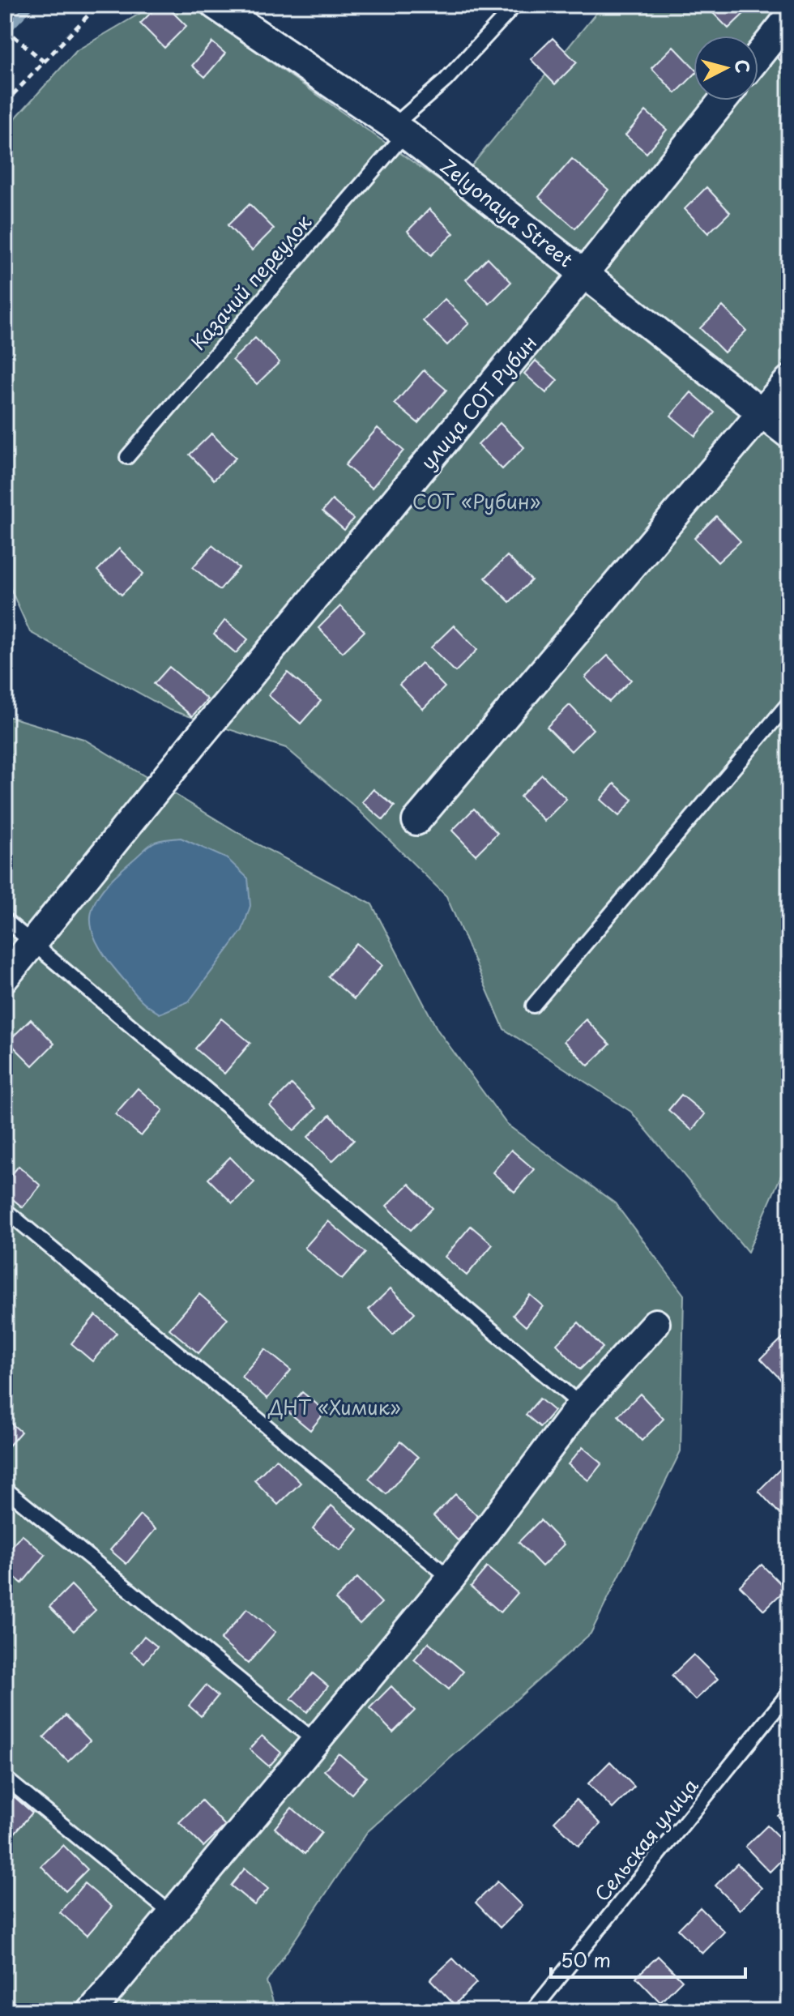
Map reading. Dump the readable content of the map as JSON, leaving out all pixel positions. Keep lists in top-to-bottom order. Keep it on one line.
{"streets":{"street":["Zelyonaya Street","улица СОТ Рубин"],"lane":["Казачий переулок","Сельская улица"]},"crossings":[["Zelyonaya Street","Казачий переулок"],["Zelyonaya Street","улица СОТ Рубин"]],"parks":["СОТ «Рубин»","ДНТ «Химик»"],"scale_bar":"50 m","north":"right"}
